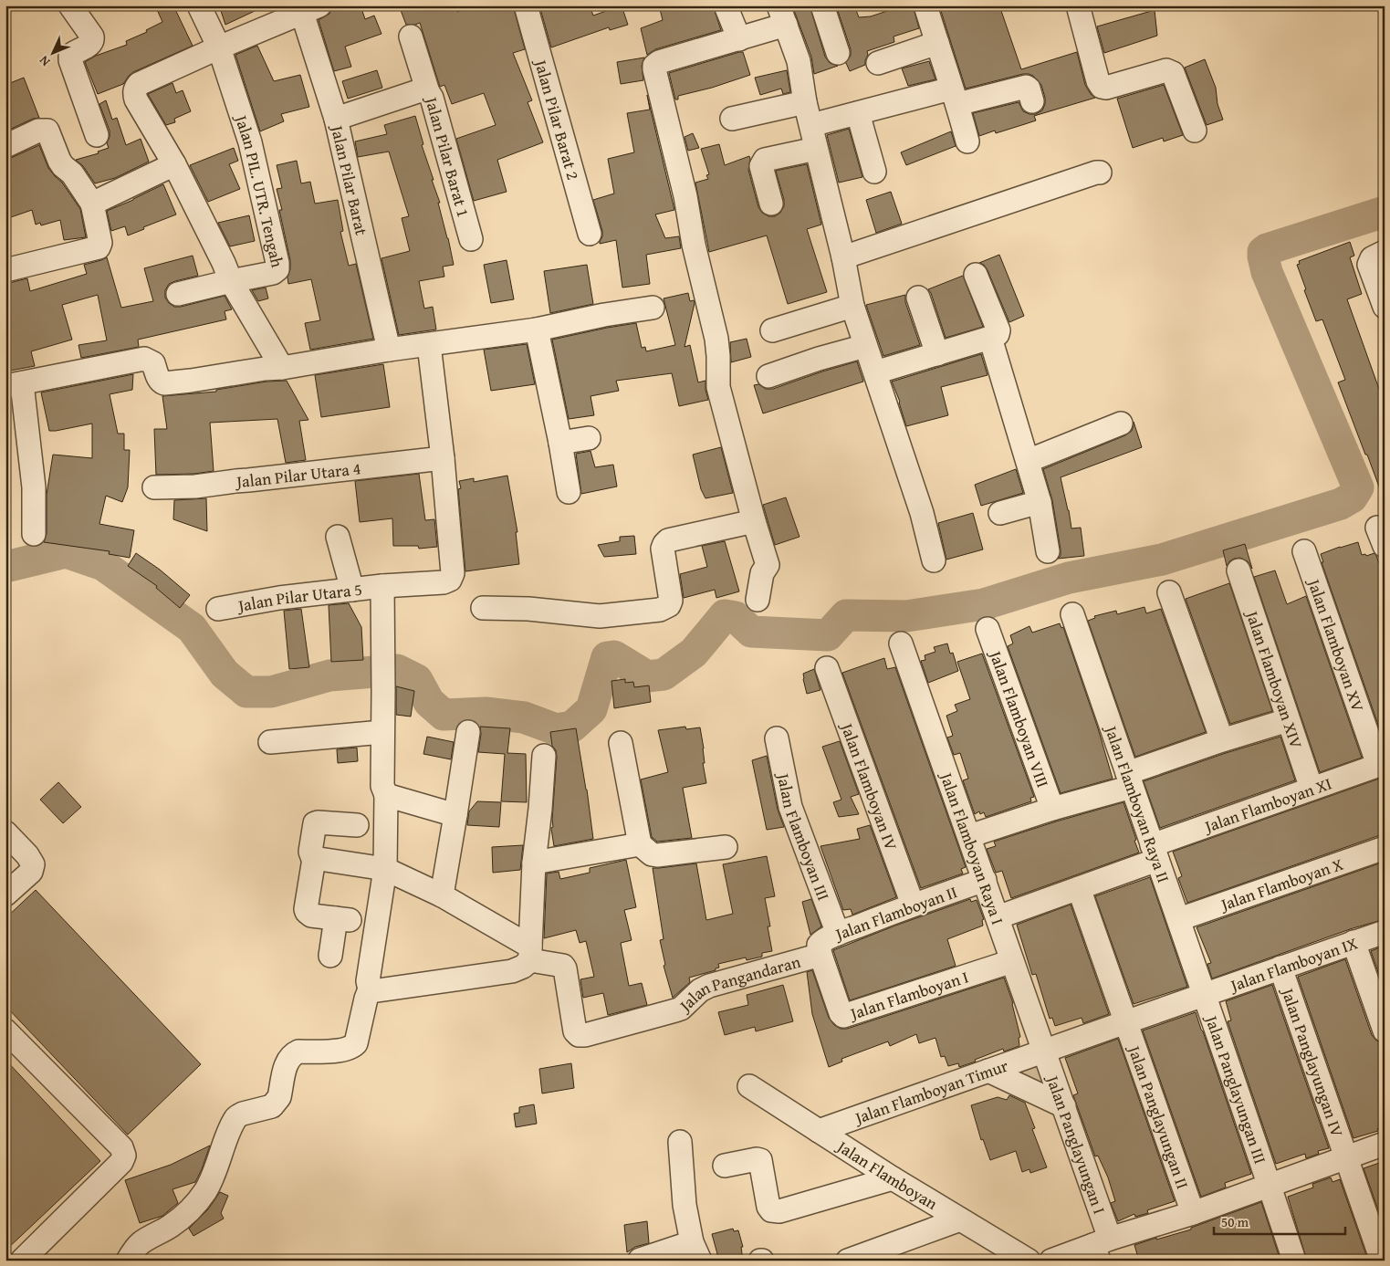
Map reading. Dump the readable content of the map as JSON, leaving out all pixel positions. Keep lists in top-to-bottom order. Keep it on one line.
{"streets":{"street":["Jalan Pilar Barat 2","Jalan Pilar Barat 1","Jalan Pilar Barat","Jalan PIL. UTR. Tengah","Jalan Pilar Utara 4","Jalan Pilar Utara 5","Jalan Flamboyan XV","Jalan Flamboyan XIV","Jalan Flamboyan VIII","Jalan Flamboyan IV","Jalan Flamboyan Raya II","Jalan Flamboyan XI","Jalan Flamboyan III","Jalan Flamboyan Raya I","Jalan Flamboyan X","Jalan Flamboyan II","Jalan Flamboyan IX","Jalan Pangandaran","Jalan Flamboyan I","Jalan Panglayungan IV","Jalan Panglayungan III","Jalan Flamboyan Timur","Jalan Panglayungan II","Jalan Panglayungan I","Jalan Flamboyan"]},"crossings":[["Jalan Pilar Barat 1","Jalan Pilar Barat"],["Jalan Pilar Utara 4","Jalan Pilar Utara 5"],["Jalan Flamboyan XV","Jalan Flamboyan XI"],["Jalan Flamboyan XIV","Jalan Flamboyan XI"],["Jalan Flamboyan IV","Jalan Flamboyan II"],["Jalan Flamboyan Raya II","Jalan Flamboyan XI"],["Jalan Flamboyan Raya II","Jalan Flamboyan X"],["Jalan Flamboyan Raya II","Jalan Flamboyan IX"],["Jalan Flamboyan Raya II","Jalan Panglayungan III"],["Jalan Flamboyan XI","Jalan Flamboyan Raya I"],["Jalan Flamboyan XI","Jalan Panglayungan II"],["Jalan Flamboyan III","Jalan Flamboyan II"],["Jalan Flamboyan Raya I","Jalan Flamboyan II"],["Jalan Flamboyan Raya I","Jalan Flamboyan I"],["Jalan Flamboyan Raya I","Jalan Flamboyan Timur"],["Jalan Flamboyan Raya I","Jalan Panglayungan I"],["Jalan Flamboyan II","Jalan Pangandaran"],["Jalan Flamboyan II","Jalan Flamboyan I"],["Jalan Flamboyan IX","Jalan Panglayungan IV"],["Jalan Flamboyan IX","Jalan Panglayungan III"],["Jalan Flamboyan IX","Jalan Flamboyan Timur"],["Jalan Flamboyan IX","Jalan Panglayungan II"],["Jalan Pangandaran","Jalan Flamboyan I"],["Jalan Flamboyan Timur","Jalan Panglayungan II"],["Jalan Flamboyan Timur","Jalan Panglayungan I"],["Jalan Flamboyan Timur","Jalan Flamboyan"]],"scale_bar":"50 m","north":"bottom left"}
